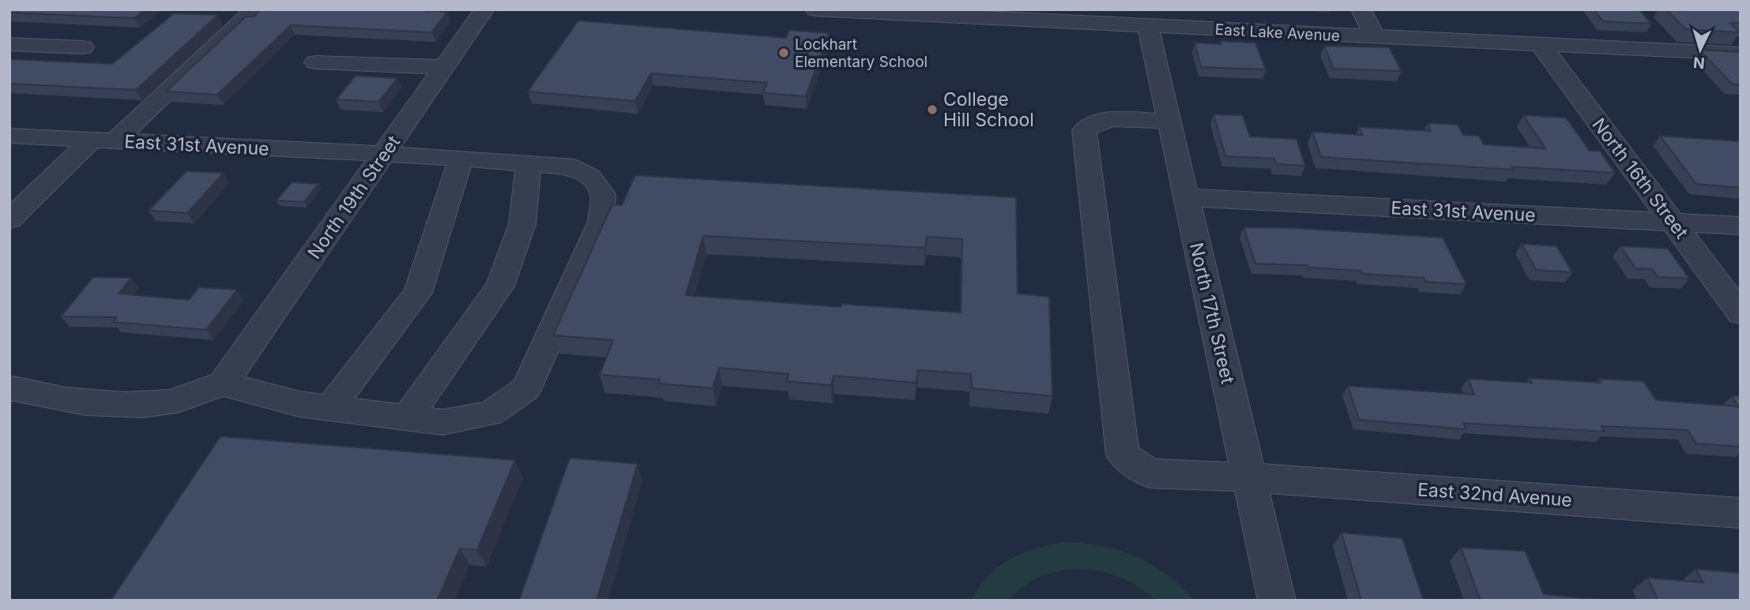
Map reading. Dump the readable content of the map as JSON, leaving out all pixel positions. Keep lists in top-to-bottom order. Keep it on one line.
{"streets":{"street":["East Lake Avenue","East 31st Avenue","North 16th Street","North 19th Street","North 17th Street","East 32nd Avenue"]},"crossings":[["East Lake Avenue","North 16th Street"],["East Lake Avenue","North 17th Street"],["East 31st Avenue","North 16th Street"],["East 31st Avenue","North 19th Street"],["East 31st Avenue","North 17th Street"],["North 17th Street","East 32nd Avenue"]],"places":["Lockhart Elementary School","College Hill School"],"north":"bottom"}
